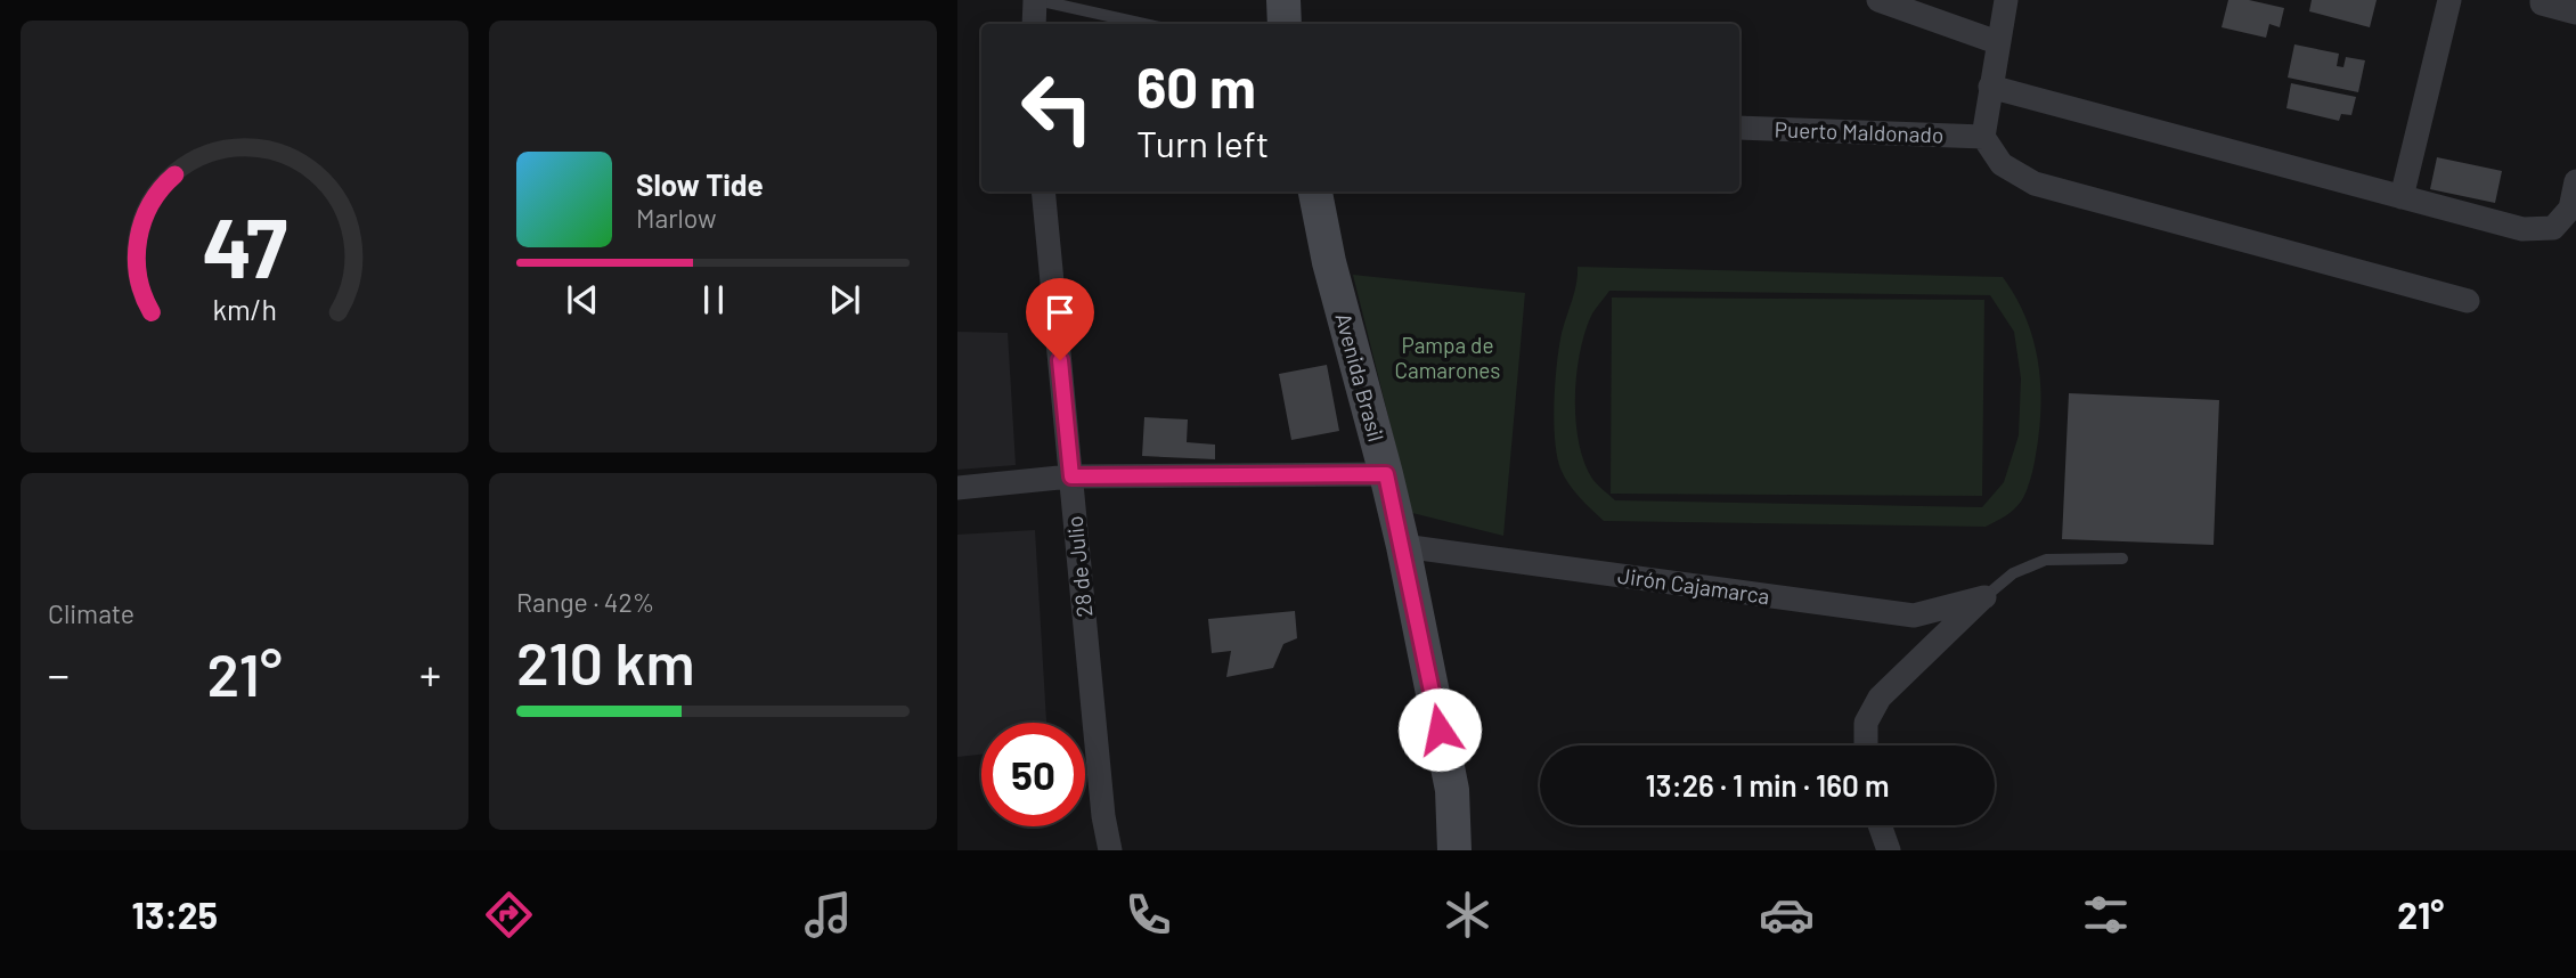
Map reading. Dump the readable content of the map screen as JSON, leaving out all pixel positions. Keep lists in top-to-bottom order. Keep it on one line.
{"streets":{"main road":["Avenida Brasil"],"street":["Puerto Maldonado","28 de Julio","Jirón Cajamarca"]},"crossings":[["Avenida Brasil","Jirón Cajamarca"]],"parks":["Pampa de Camarones"],"page":{"turn":["60 m","Turn left"],"song":["Slow Tide","Marlow"],"tile":["Climate",["Range · 42%","210 km"]],"heat":["−","21°","+"],"limit":"50","trip":"13:26 · 1 min · 160 m","tabs":["13:25","21°"],"gauge":["47","km/h"]}}
